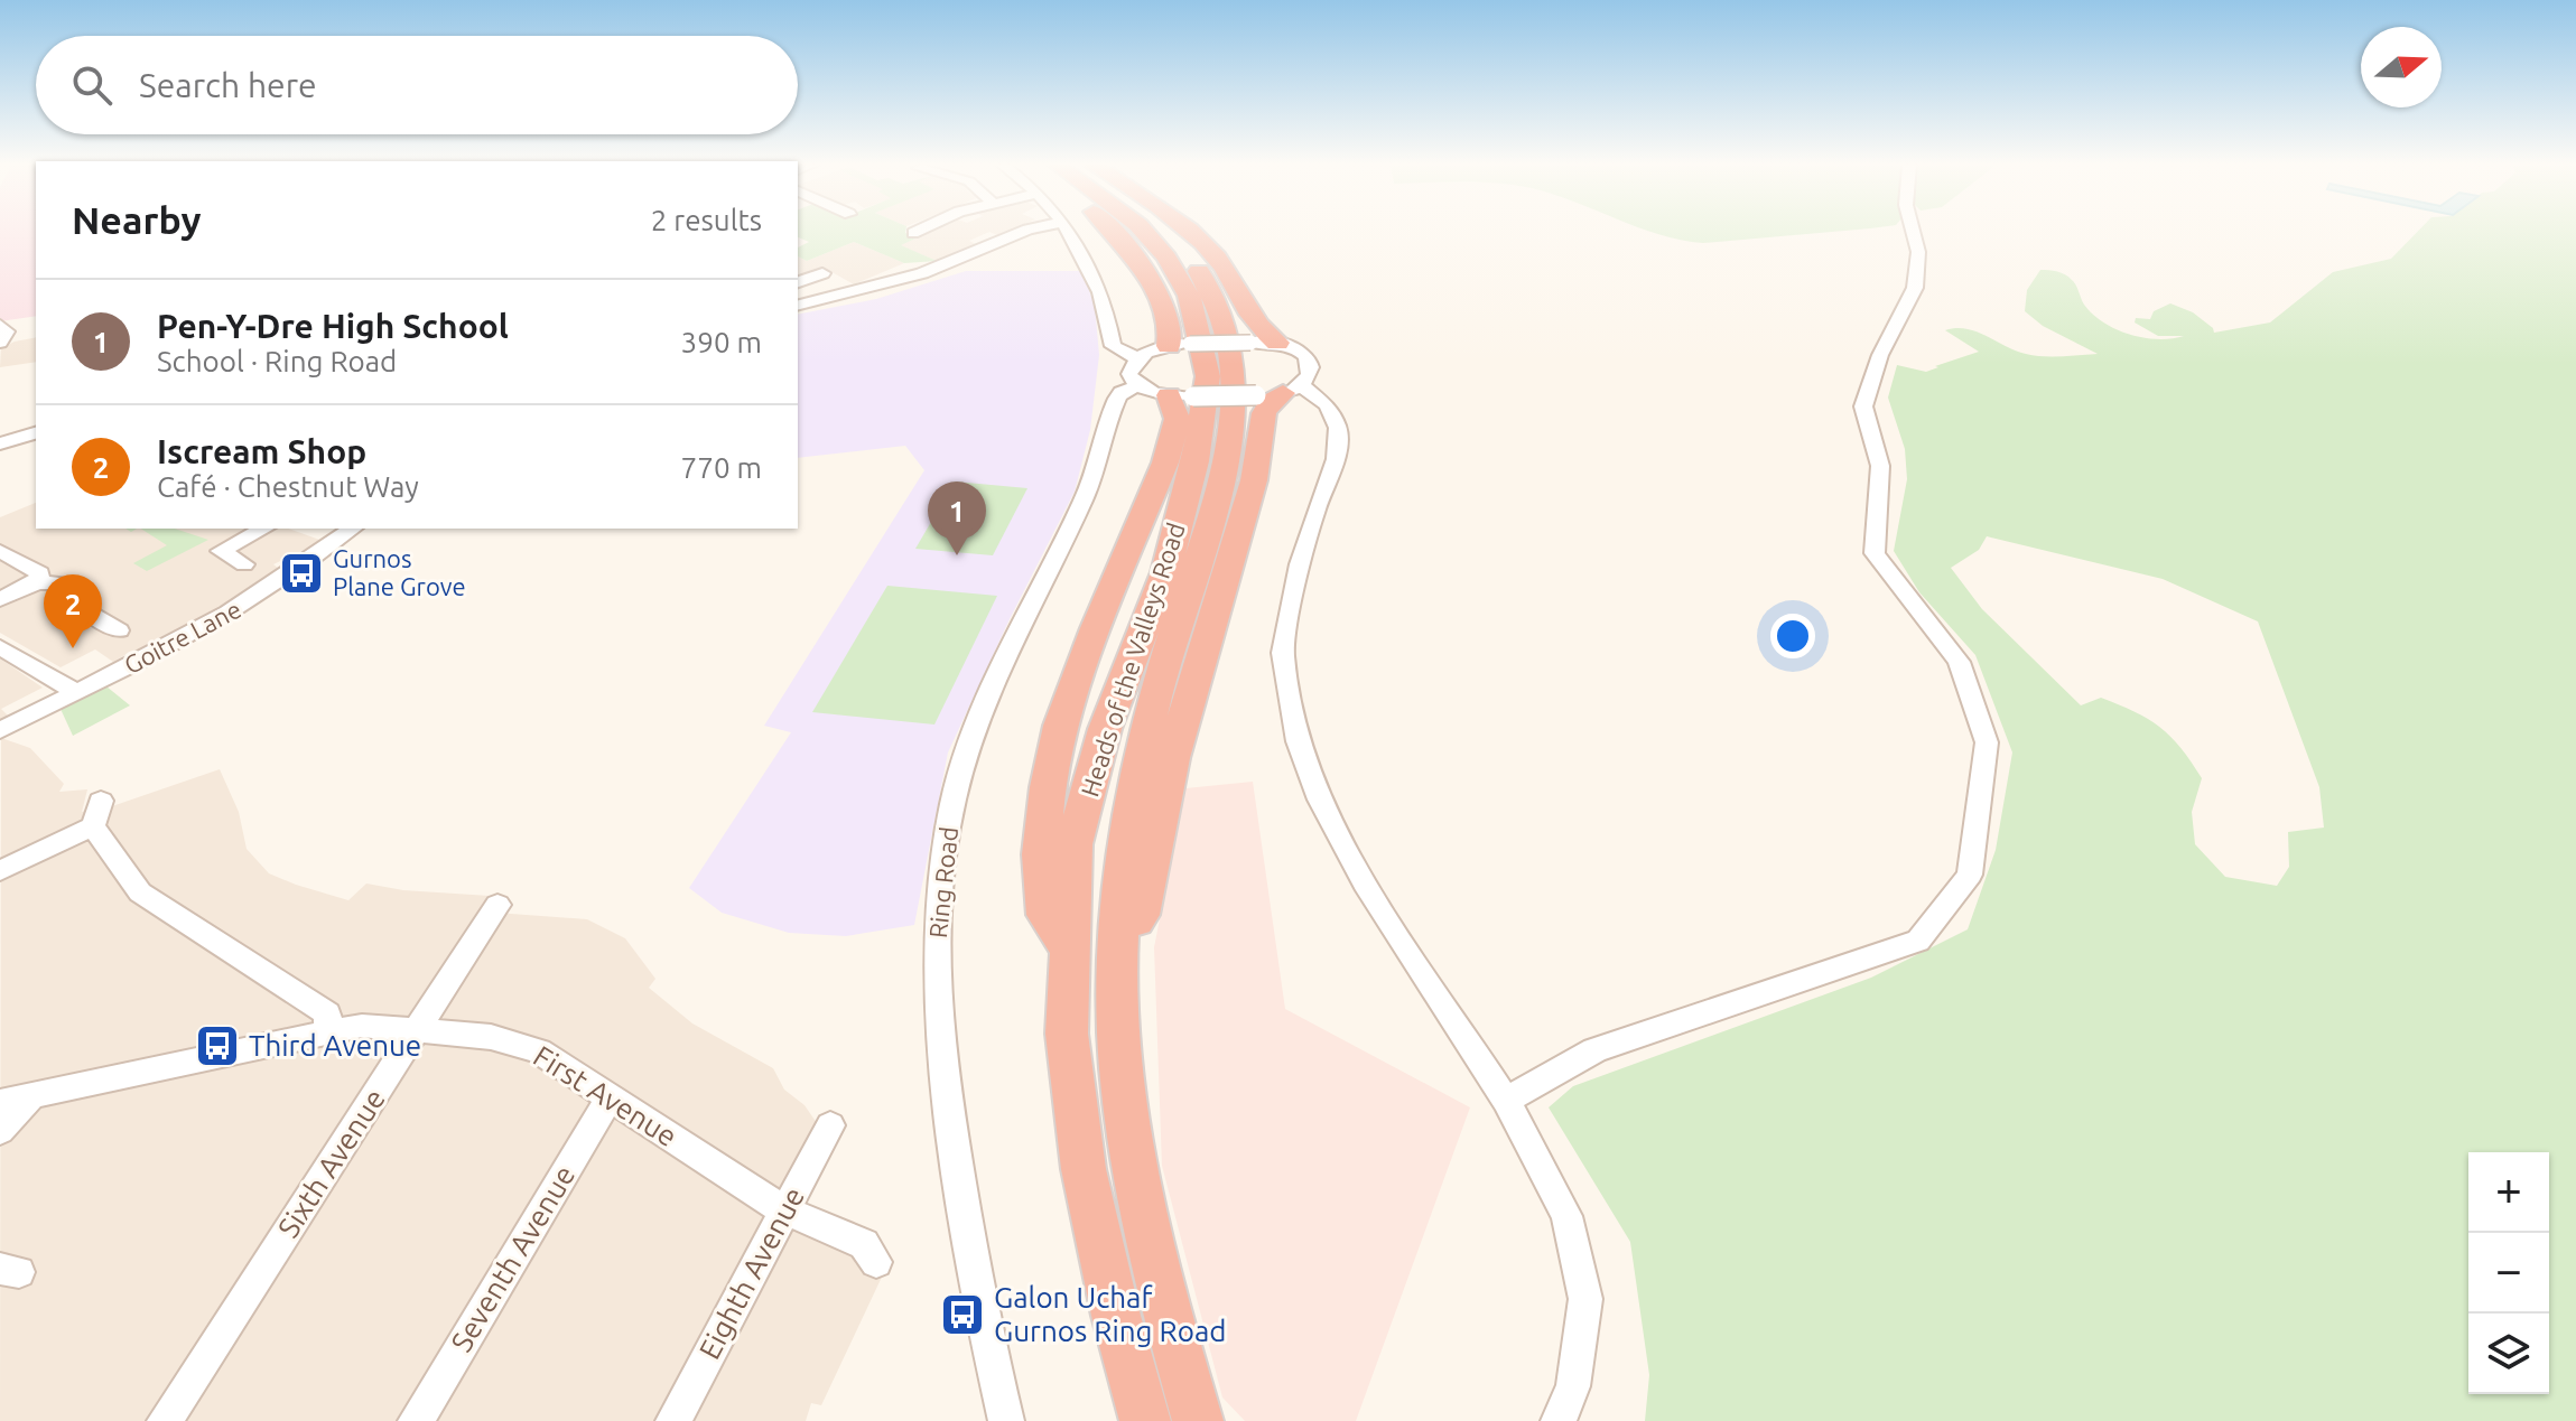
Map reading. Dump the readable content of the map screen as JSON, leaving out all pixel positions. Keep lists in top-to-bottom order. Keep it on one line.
{"streets":{"highway":["Heads of the Valleys Road"],"street":["Goitre Lane","Ring Road","First Avenue","Sixth Avenue","Seventh Avenue","Eighth Avenue"]},"crossings":[["First Avenue","Sixth Avenue"],["First Avenue","Seventh Avenue"],["First Avenue","Eighth Avenue"]],"places":{"bus stop":["Gurnos Plane Grove","Third Avenue","Galon Uchaf Gurnos Ring Road"]},"north":"right","page":{"search":"Search here","heading":["Nearby","2 results"],"list":[{"mark":"1","name":"Pen-Y-Dre High School","note":"School · Ring Road","value":"390 m"},{"mark":"2","name":"Iscream Shop","note":"Café · Chestnut Way","value":"770 m"}],"pins":["1","2"],"map_buttons":["+","−"]}}
